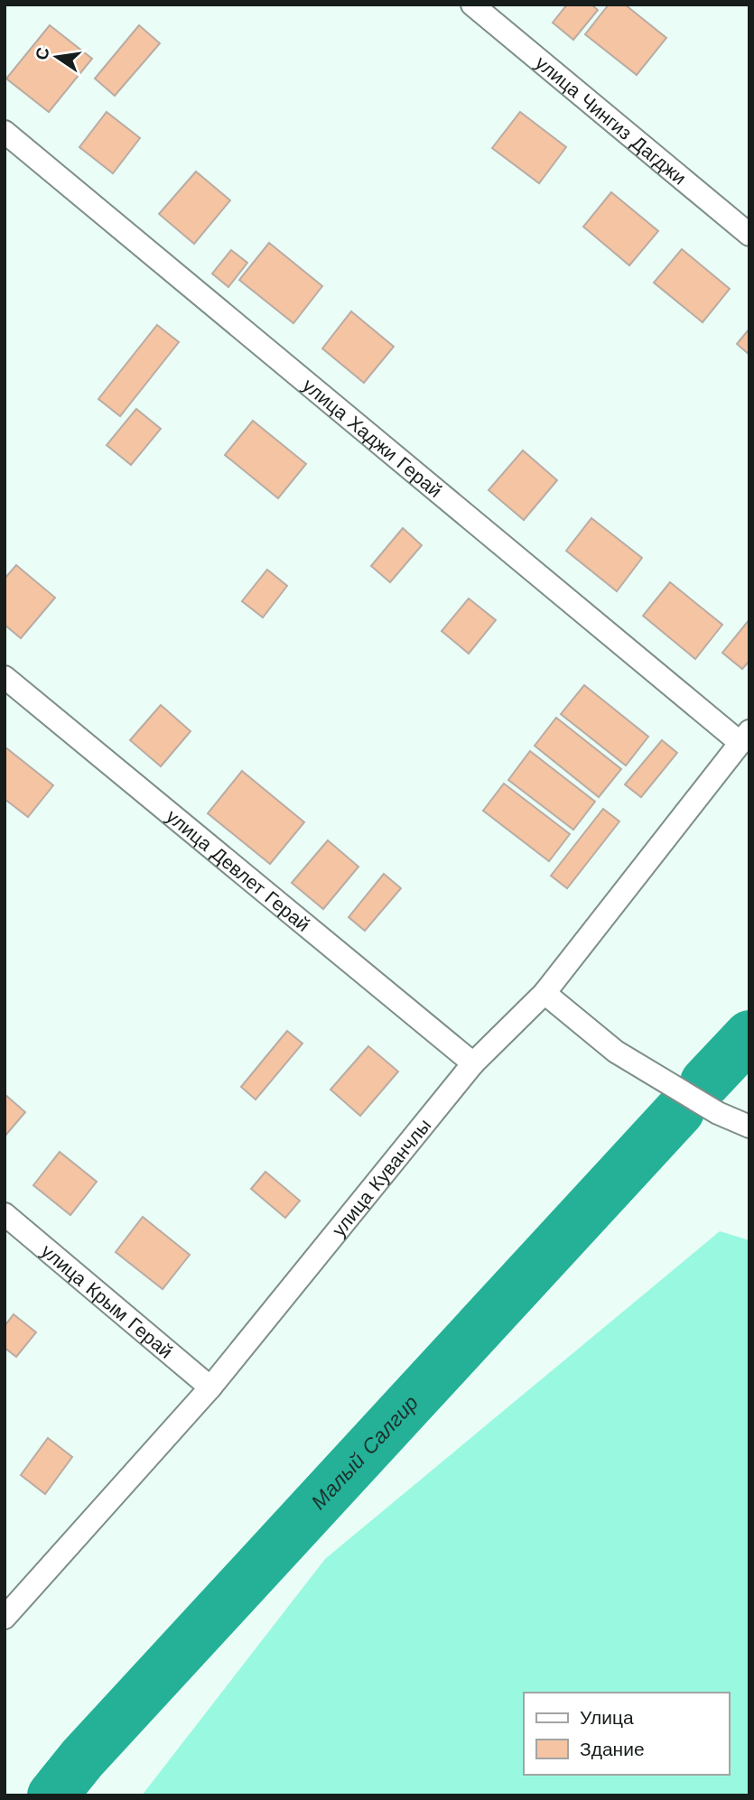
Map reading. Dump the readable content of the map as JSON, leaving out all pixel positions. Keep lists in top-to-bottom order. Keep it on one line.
{"streets":{"street":["улица Чингиз Дагджи","улица Хаджи Герай","улица Девлет Герай","улица Куванчлы","улица Крым Герай"]},"crossings":[["улица Хаджи Герай","улица Куванчлы"],["улица Девлет Герай","улица Куванчлы"],["улица Куванчлы","улица Крым Герай"]],"water":["Малый Салгир"],"legend":["Улица","Здание"],"north":"left"}
